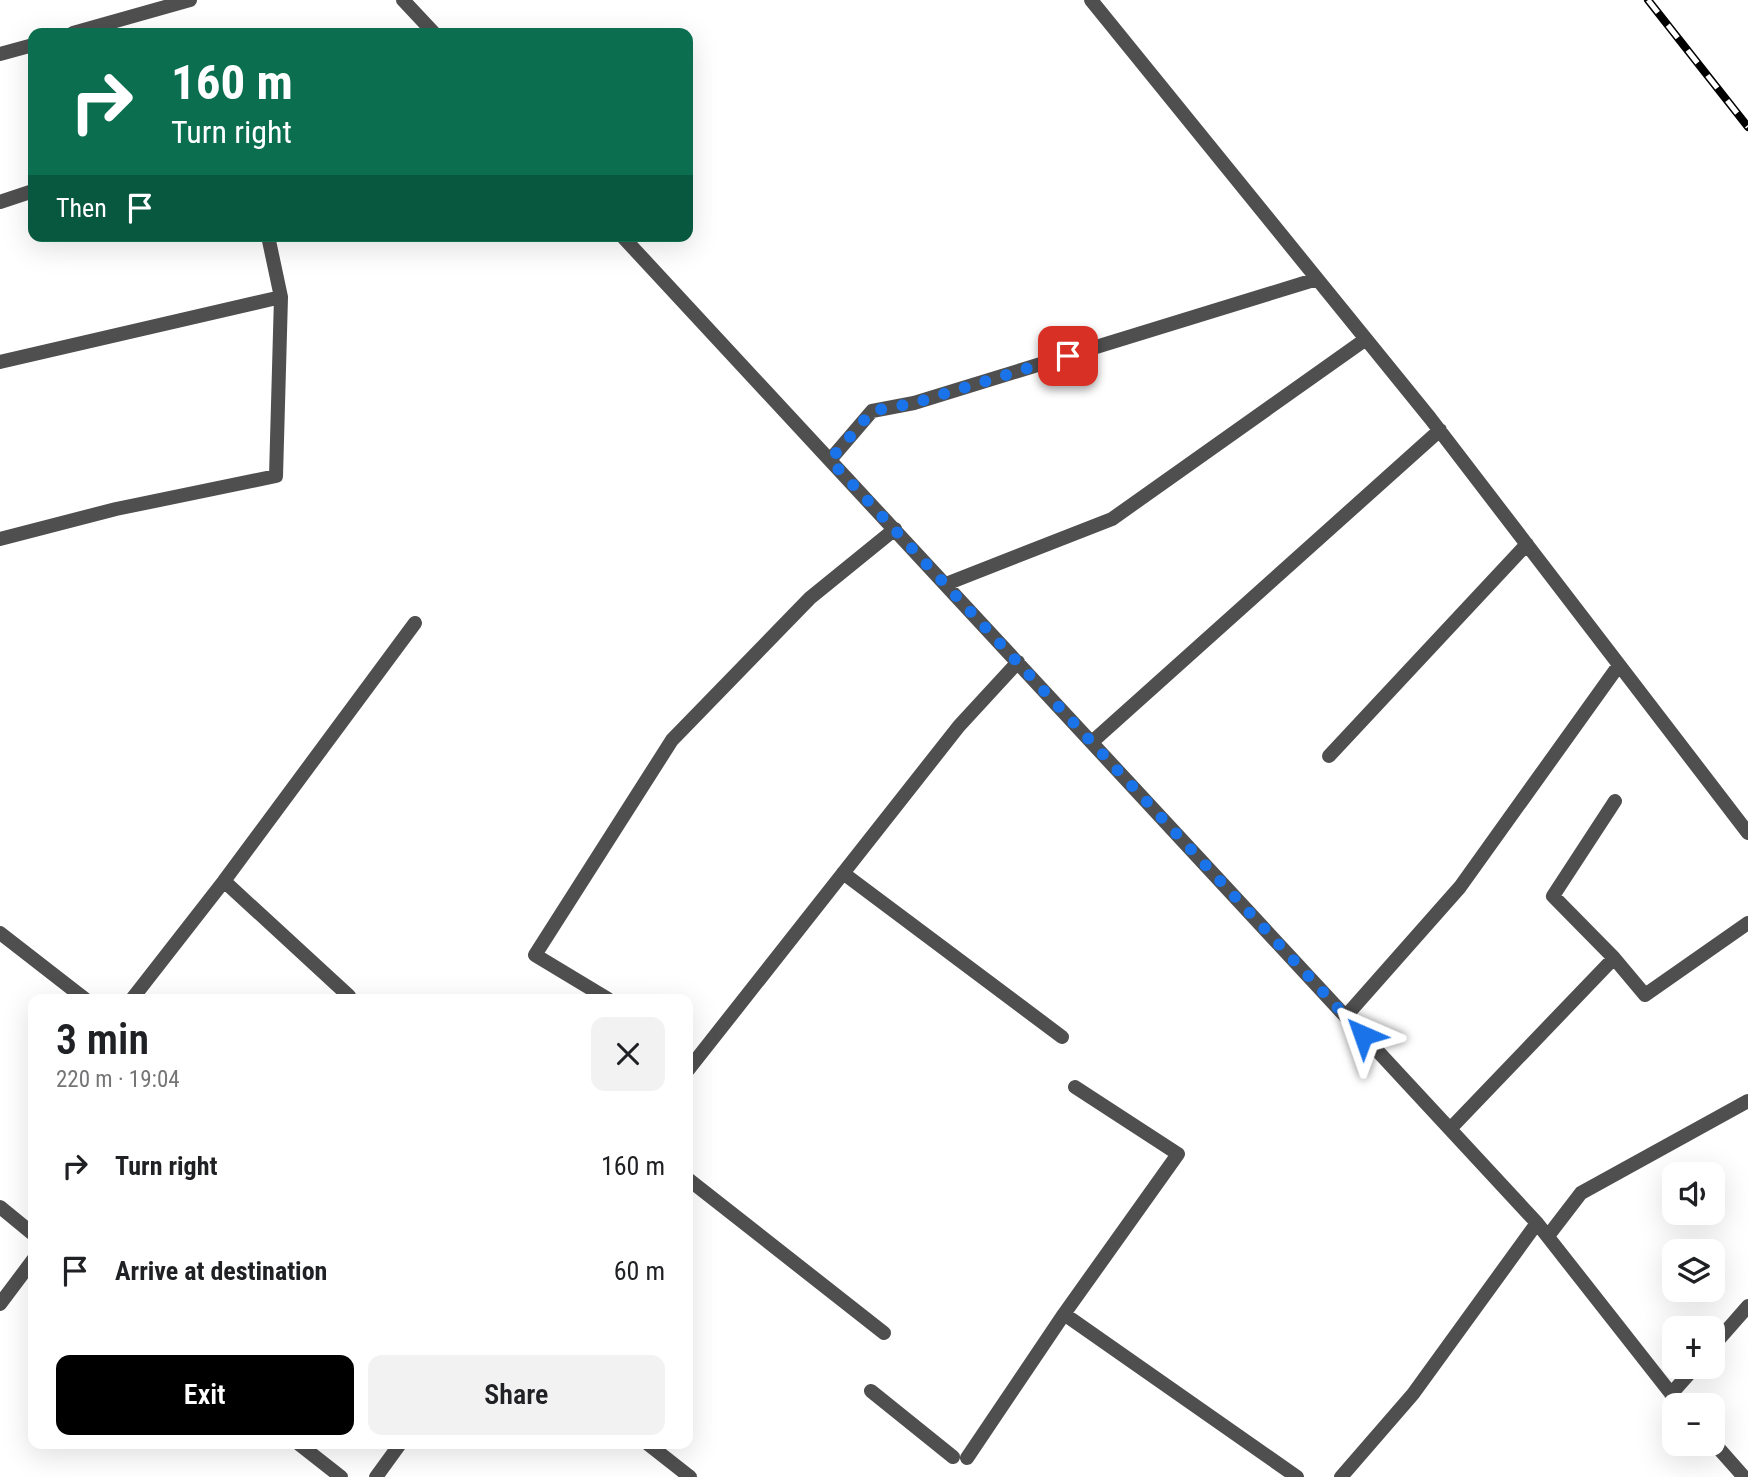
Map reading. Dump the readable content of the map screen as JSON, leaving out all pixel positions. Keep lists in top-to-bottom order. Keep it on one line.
{"page":{"turn":["160 m","Turn right"],"then":"Then","heading":["3 min","220 m · 19:04"],"list":[{"name":"Turn right","value":"160 m"},{"name":"Arrive at destination","value":"60 m"}],"map_buttons":["+","−"],"buttons":["Exit","Share"]}}
